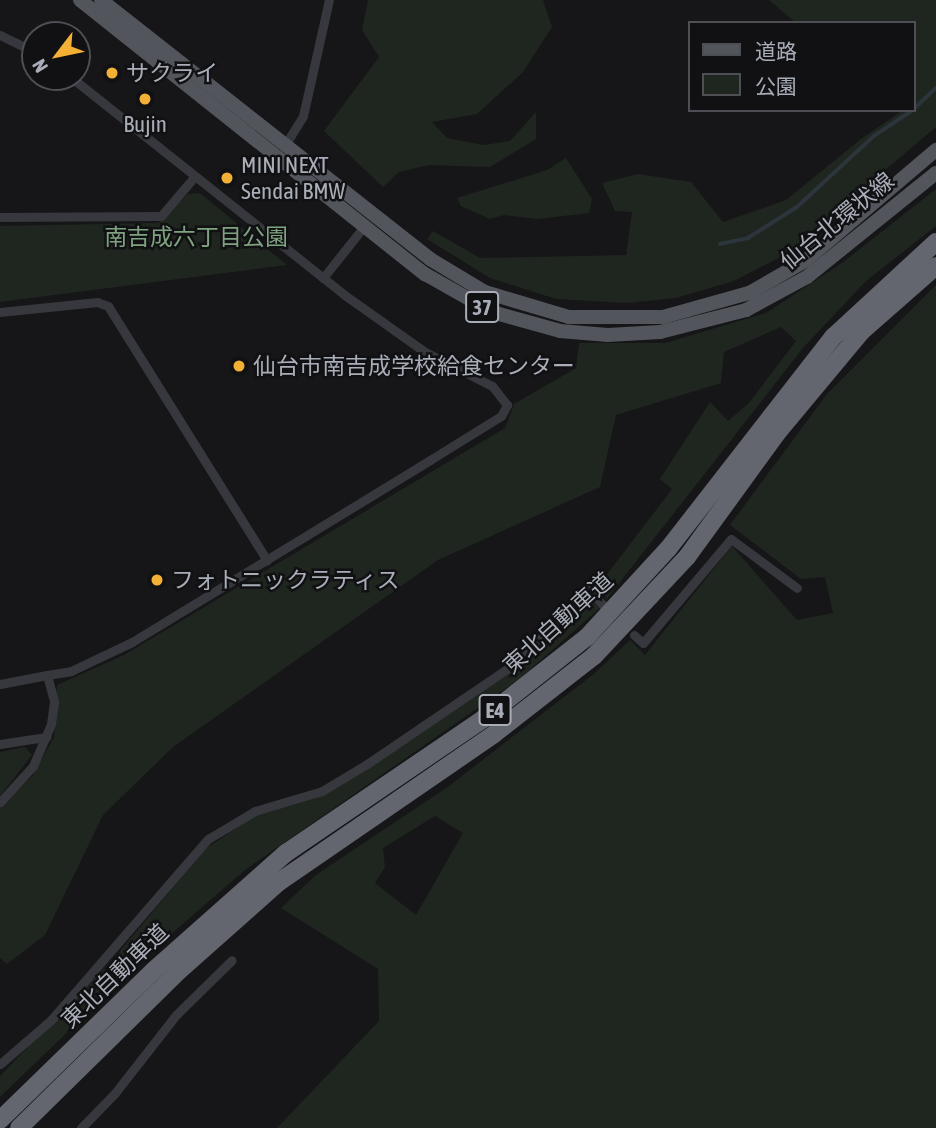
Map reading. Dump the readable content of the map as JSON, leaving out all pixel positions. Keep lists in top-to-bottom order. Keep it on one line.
{"streets":{"highway":["東北自動車道","E4"],"main road":["仙台北環状線","37"]},"parks":["南吉成六丁目公園"],"places":["サクライ","Bujin","MINI NEXT Sendai BMW","仙台市南吉成学校給食センター","フォトニックラティス"],"legend":["道路","公園"],"north":"bottom left"}
